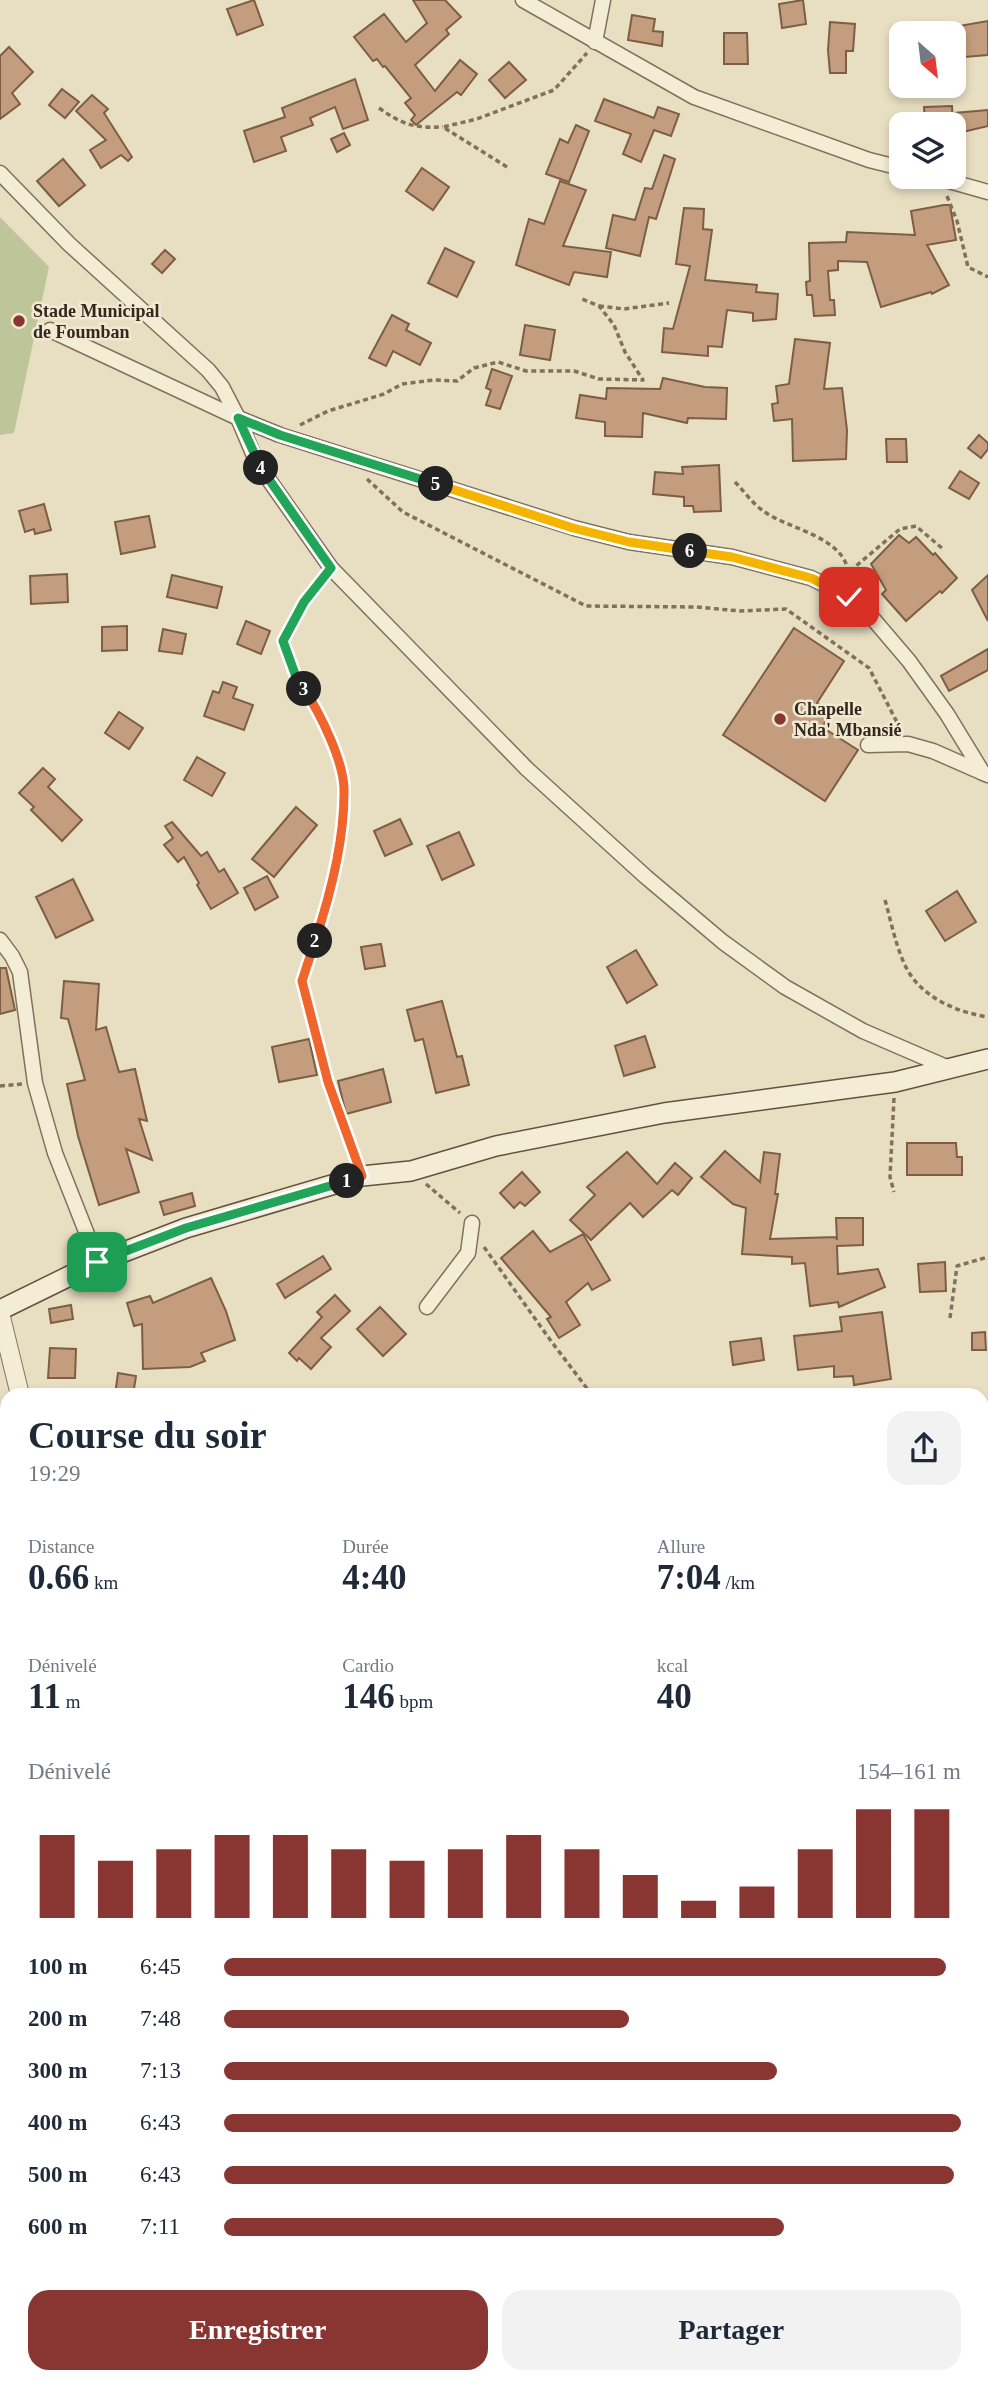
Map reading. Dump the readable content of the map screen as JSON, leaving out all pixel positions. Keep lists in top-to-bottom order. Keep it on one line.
{"places":["Stade Municipal de Foumban","Chapelle Nda' Mbansié"],"north":"bottom right","page":{"pins":["4","5","6","3","2","1"],"heading":["Course du soir","19:29"],"stats":[["Distance","0.66 km"],["Durée","4:40"],["Allure","7:04 /km"],["Dénivelé","11 m"],["Cardio","146 bpm"],["kcal","40"]],"chart":["Dénivelé","154–161 m"],"list":[{"name":"100 m","note":"6:45"},{"name":"200 m","note":"7:48"},{"name":"300 m","note":"7:13"},{"name":"400 m","note":"6:43"},{"name":"500 m","note":"6:43"},{"name":"600 m","note":"7:11"}],"buttons":["Enregistrer","Partager"]}}
